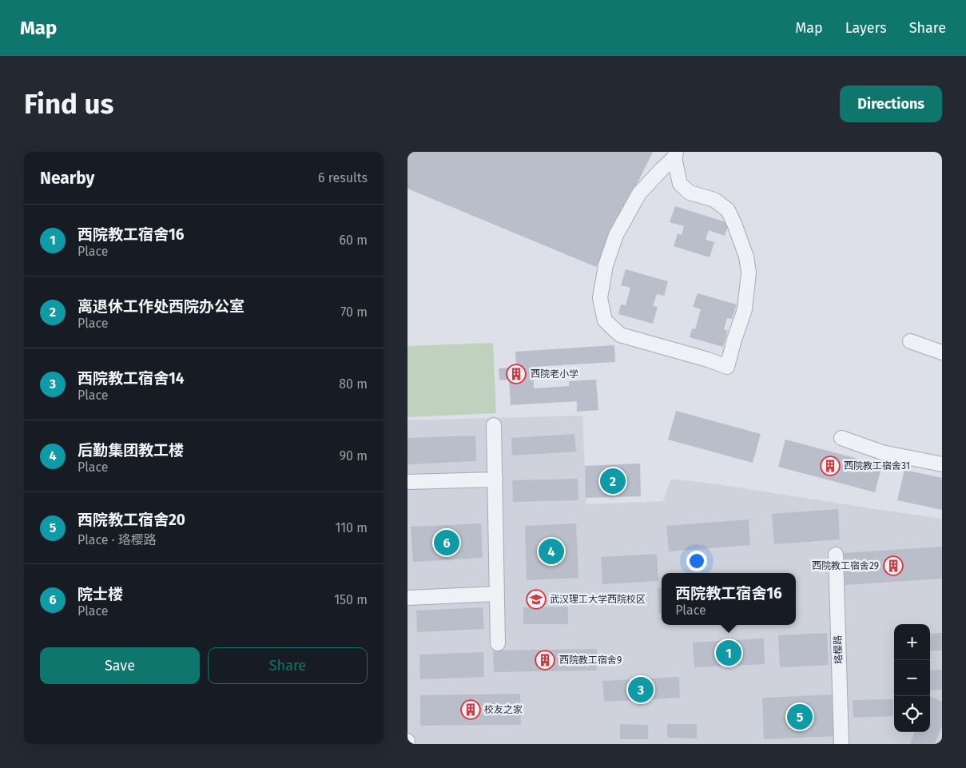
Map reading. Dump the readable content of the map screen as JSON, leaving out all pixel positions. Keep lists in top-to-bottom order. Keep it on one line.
{"streets":{"street":["珞樱路"]},"places":{"building":["西院老小学","西院教工宿舍31","西院教工宿舍29","西院教工宿舍9","校友之家"],"school or university":["武汉理工大学西院校区"]},"page":{"header":"Map","nav":["Map","Layers","Share"],"buttons":["Directions",["Save","Share"]],"title":"Find us","heading":["Nearby","6 results"],"list":[{"mark":"1","name":"西院教工宿舍16","note":"Place","value":"60 m"},{"mark":"2","name":"离退休工作处西院办公室","note":"Place","value":"70 m"},{"mark":"3","name":"西院教工宿舍14","note":"Place","value":"80 m"},{"mark":"4","name":"后勤集团教工楼","note":"Place","value":"90 m"},{"mark":"5","name":"西院教工宿舍20","note":"Place · 珞樱路","value":"110 m"},{"mark":"6","name":"院士楼","note":"Place","value":"150 m"}],"pins":["2","6","4","1","3","5"],"popup":["西院教工宿舍16","Place"],"map_buttons":["+","−"]}}
